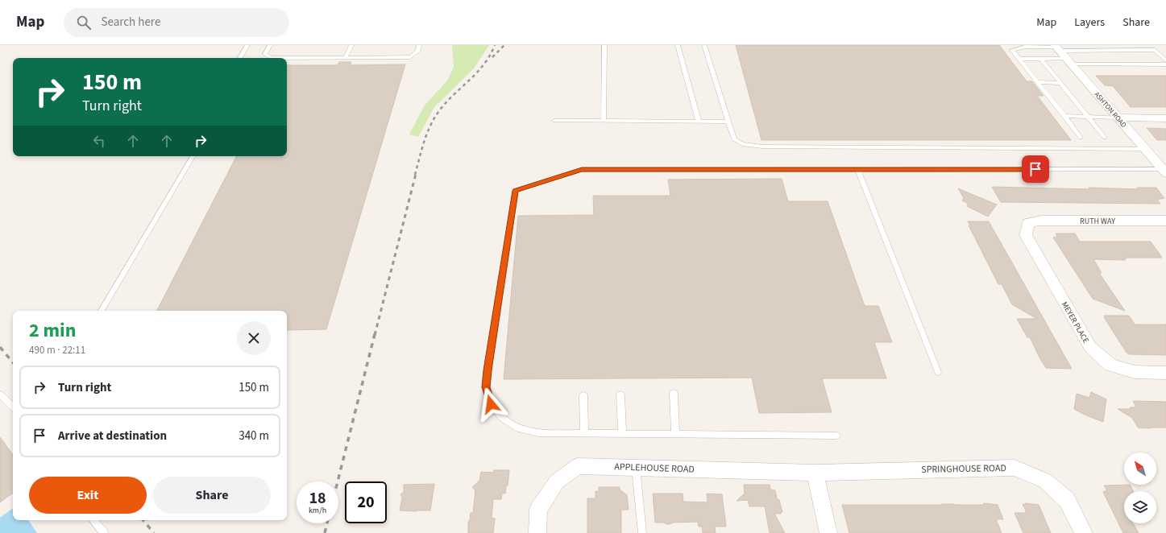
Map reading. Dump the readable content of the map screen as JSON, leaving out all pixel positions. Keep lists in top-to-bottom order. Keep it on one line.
{"streets":{"street":["ASHTON ROAD","RUTH WAY","MEYER PLACE","APPLEHOUSE ROAD","SPRINGHOUSE ROAD"]},"crossings":[["RUTH WAY","MEYER PLACE"],["APPLEHOUSE ROAD","SPRINGHOUSE ROAD"]],"north":"top left","page":{"header":"Map","search":"Search here","nav":["Map","Layers","Share"],"turn":["150 m","Turn right"],"heading":["2 min","490 m · 22:11"],"list":[{"name":"Turn right","value":"150 m"},{"name":"Arrive at destination","value":"340 m"}],"buttons":["Exit","Share"],"speed":"18 km/h","limit":"20"}}
